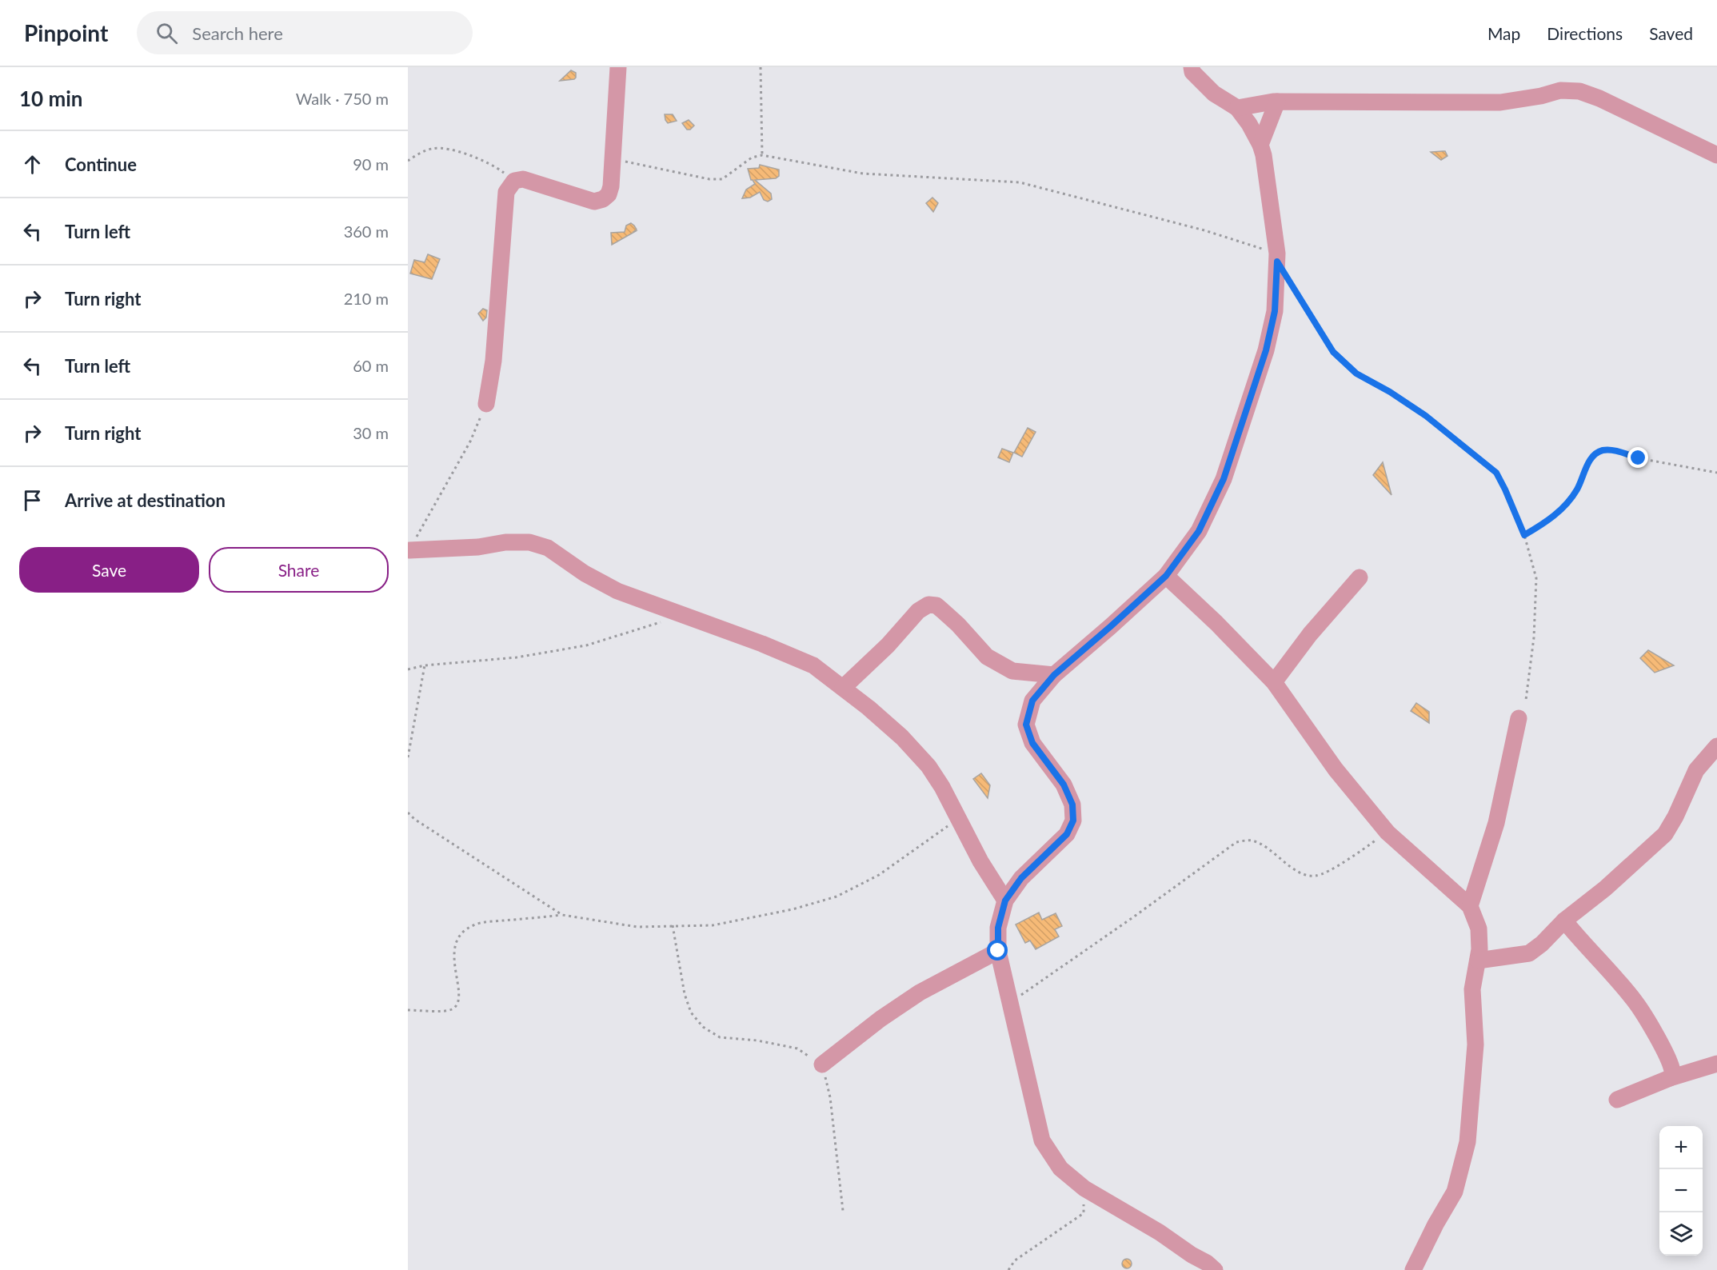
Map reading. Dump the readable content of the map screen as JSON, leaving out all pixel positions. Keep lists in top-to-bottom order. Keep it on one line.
{"page":{"header":"Pinpoint","search":"Search here","nav":["Map","Directions","Saved"],"heading":["10 min","Walk · 750 m"],"list":[["Continue","90 m"],["Turn left","360 m"],["Turn right","210 m"],["Turn left","60 m"],["Turn right","30 m"],"Arrive at destination"],"buttons":["Save","Share"],"map_buttons":["+","−"]}}
